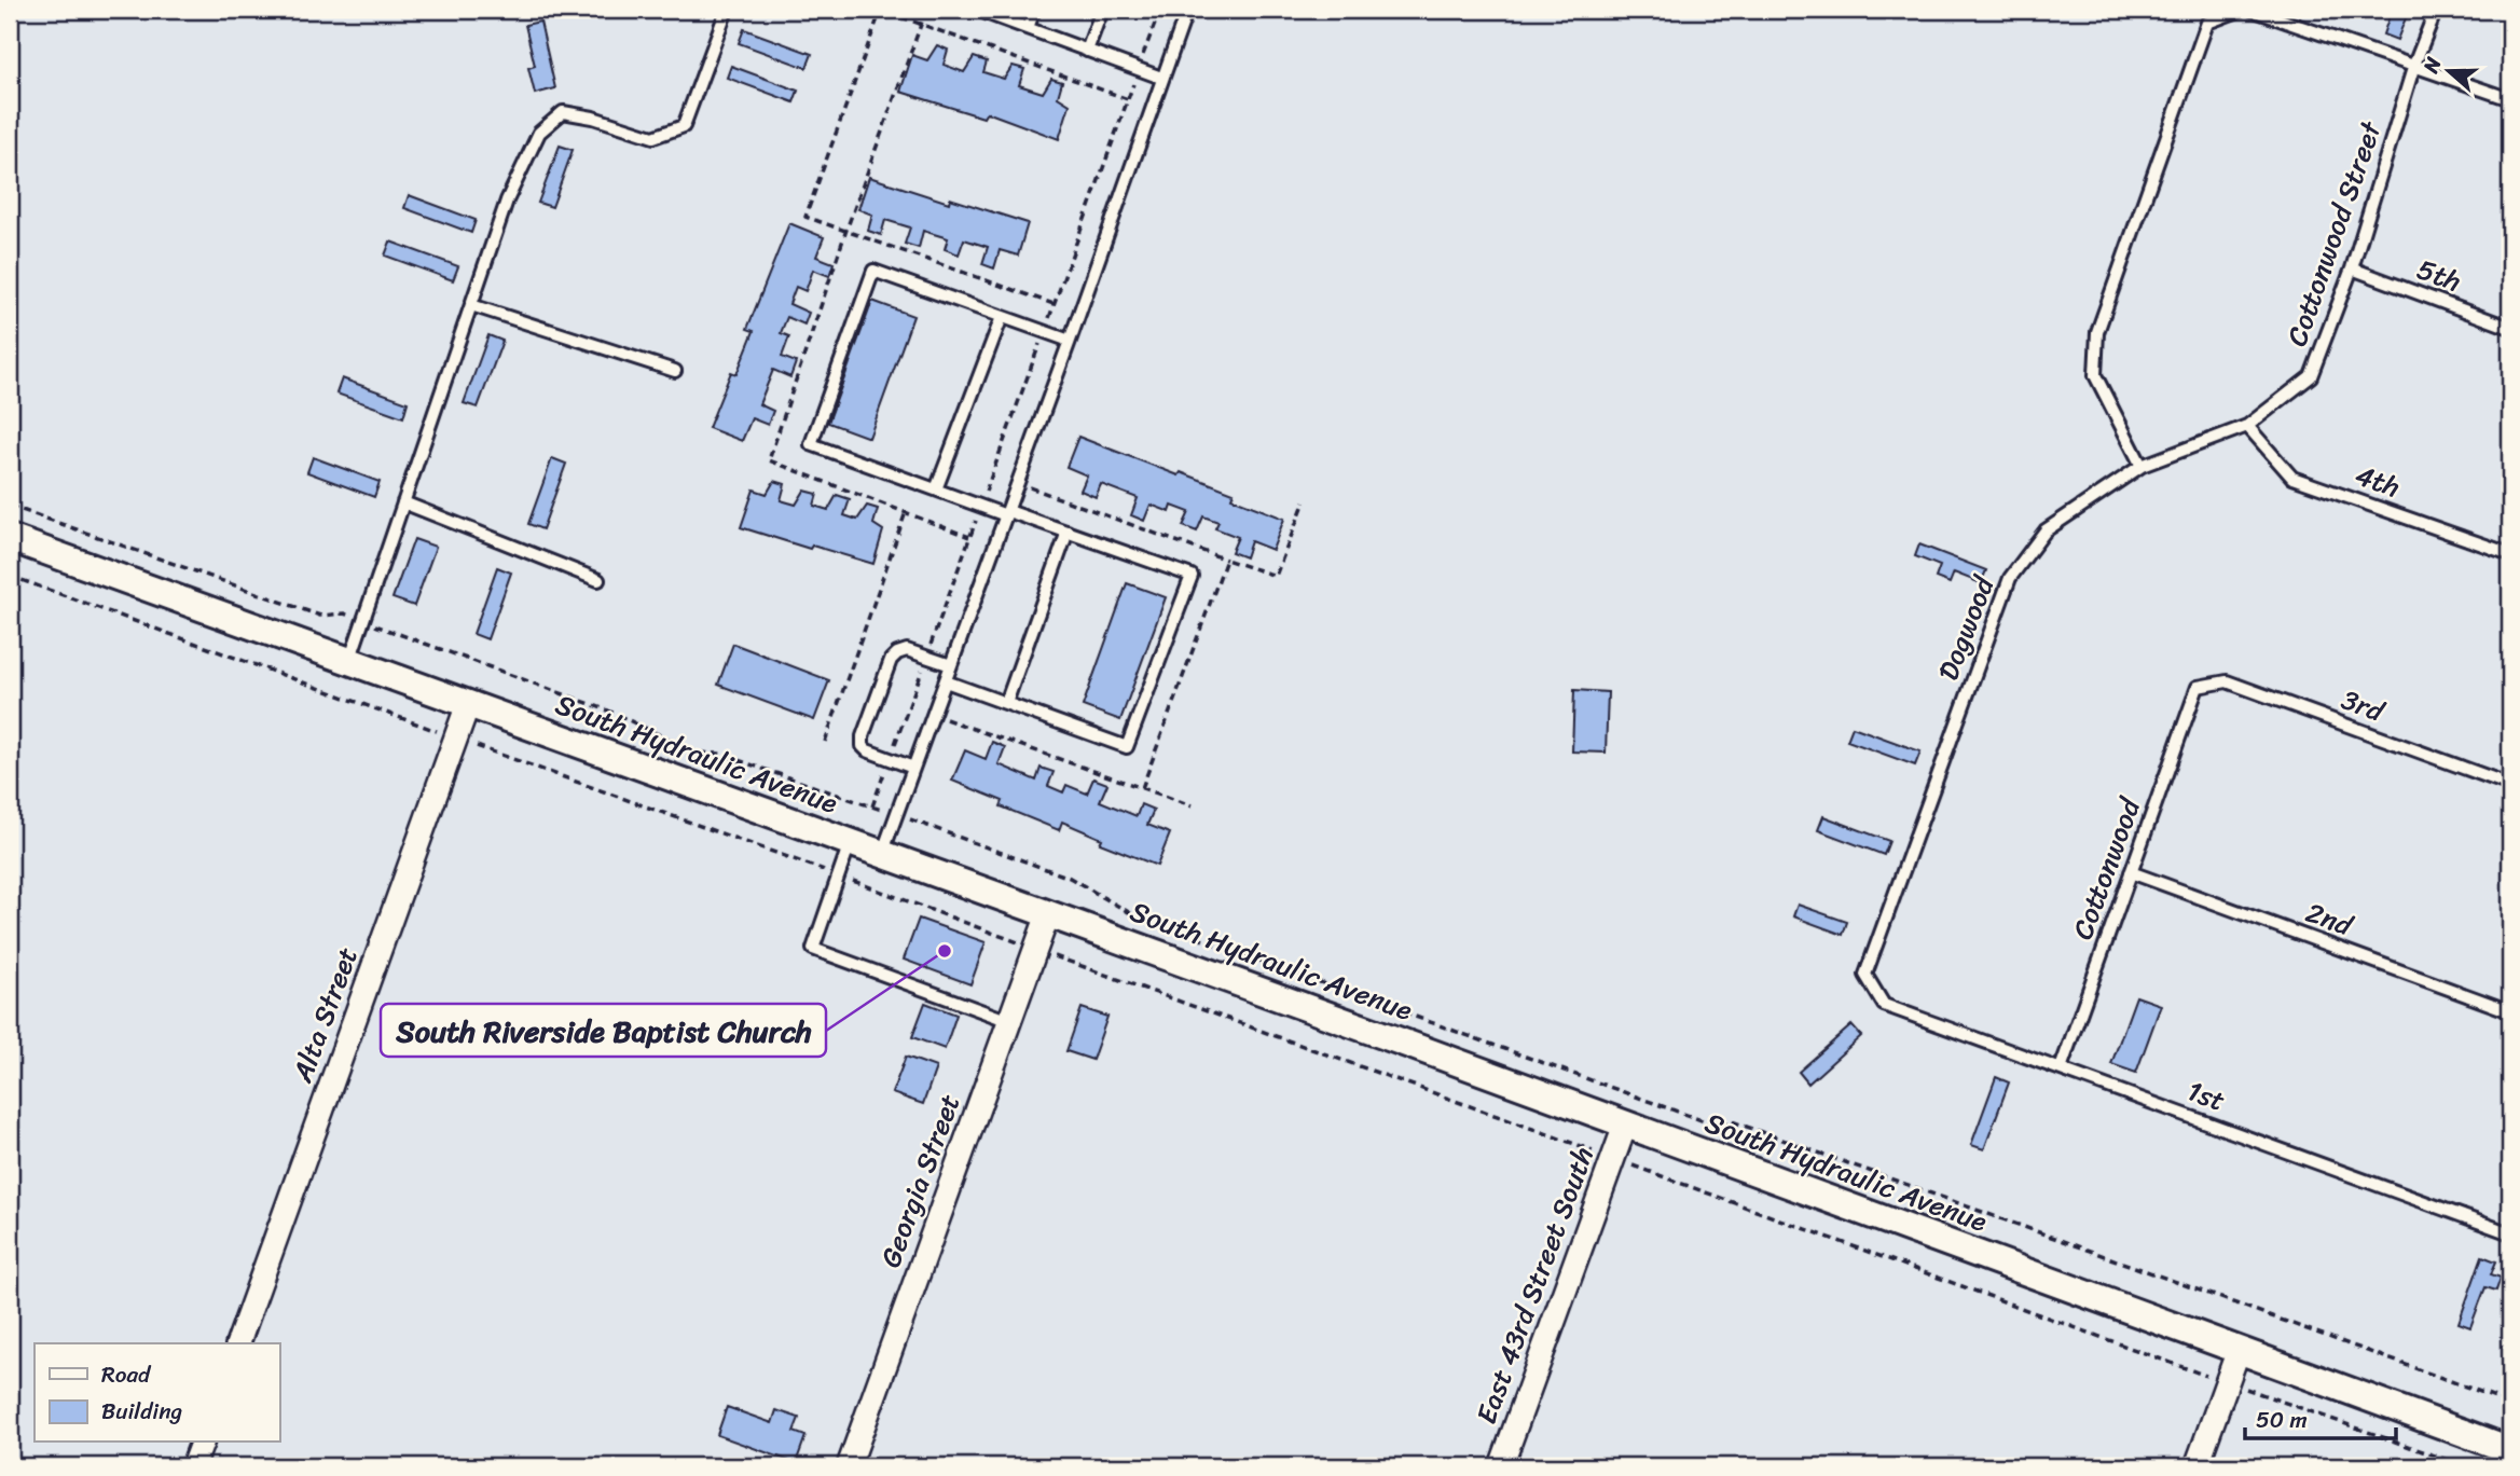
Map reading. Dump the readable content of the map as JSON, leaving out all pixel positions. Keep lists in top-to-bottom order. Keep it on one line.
{"streets":{"street":["South Hydraulic Avenue","Alta Street","Georgia Street","East 43rd Street South"],"lane":["Cottonwood Street","5th","4th","Dogwood","3rd","Cottonwood","2nd","1st"]},"crossings":[["Cottonwood Street","5th"],["Cottonwood Street","4th"],["Cottonwood Street","Dogwood"],["Dogwood","1st"],["3rd","Cottonwood"],["South Hydraulic Avenue","Alta Street"],["South Hydraulic Avenue","Georgia Street"],["South Hydraulic Avenue","East 43rd Street South"],["Cottonwood","2nd"],["Cottonwood","1st"]],"places":["South Riverside Baptist Church"],"legend":["Road","Building"],"scale_bar":"50 m","north":"left"}
